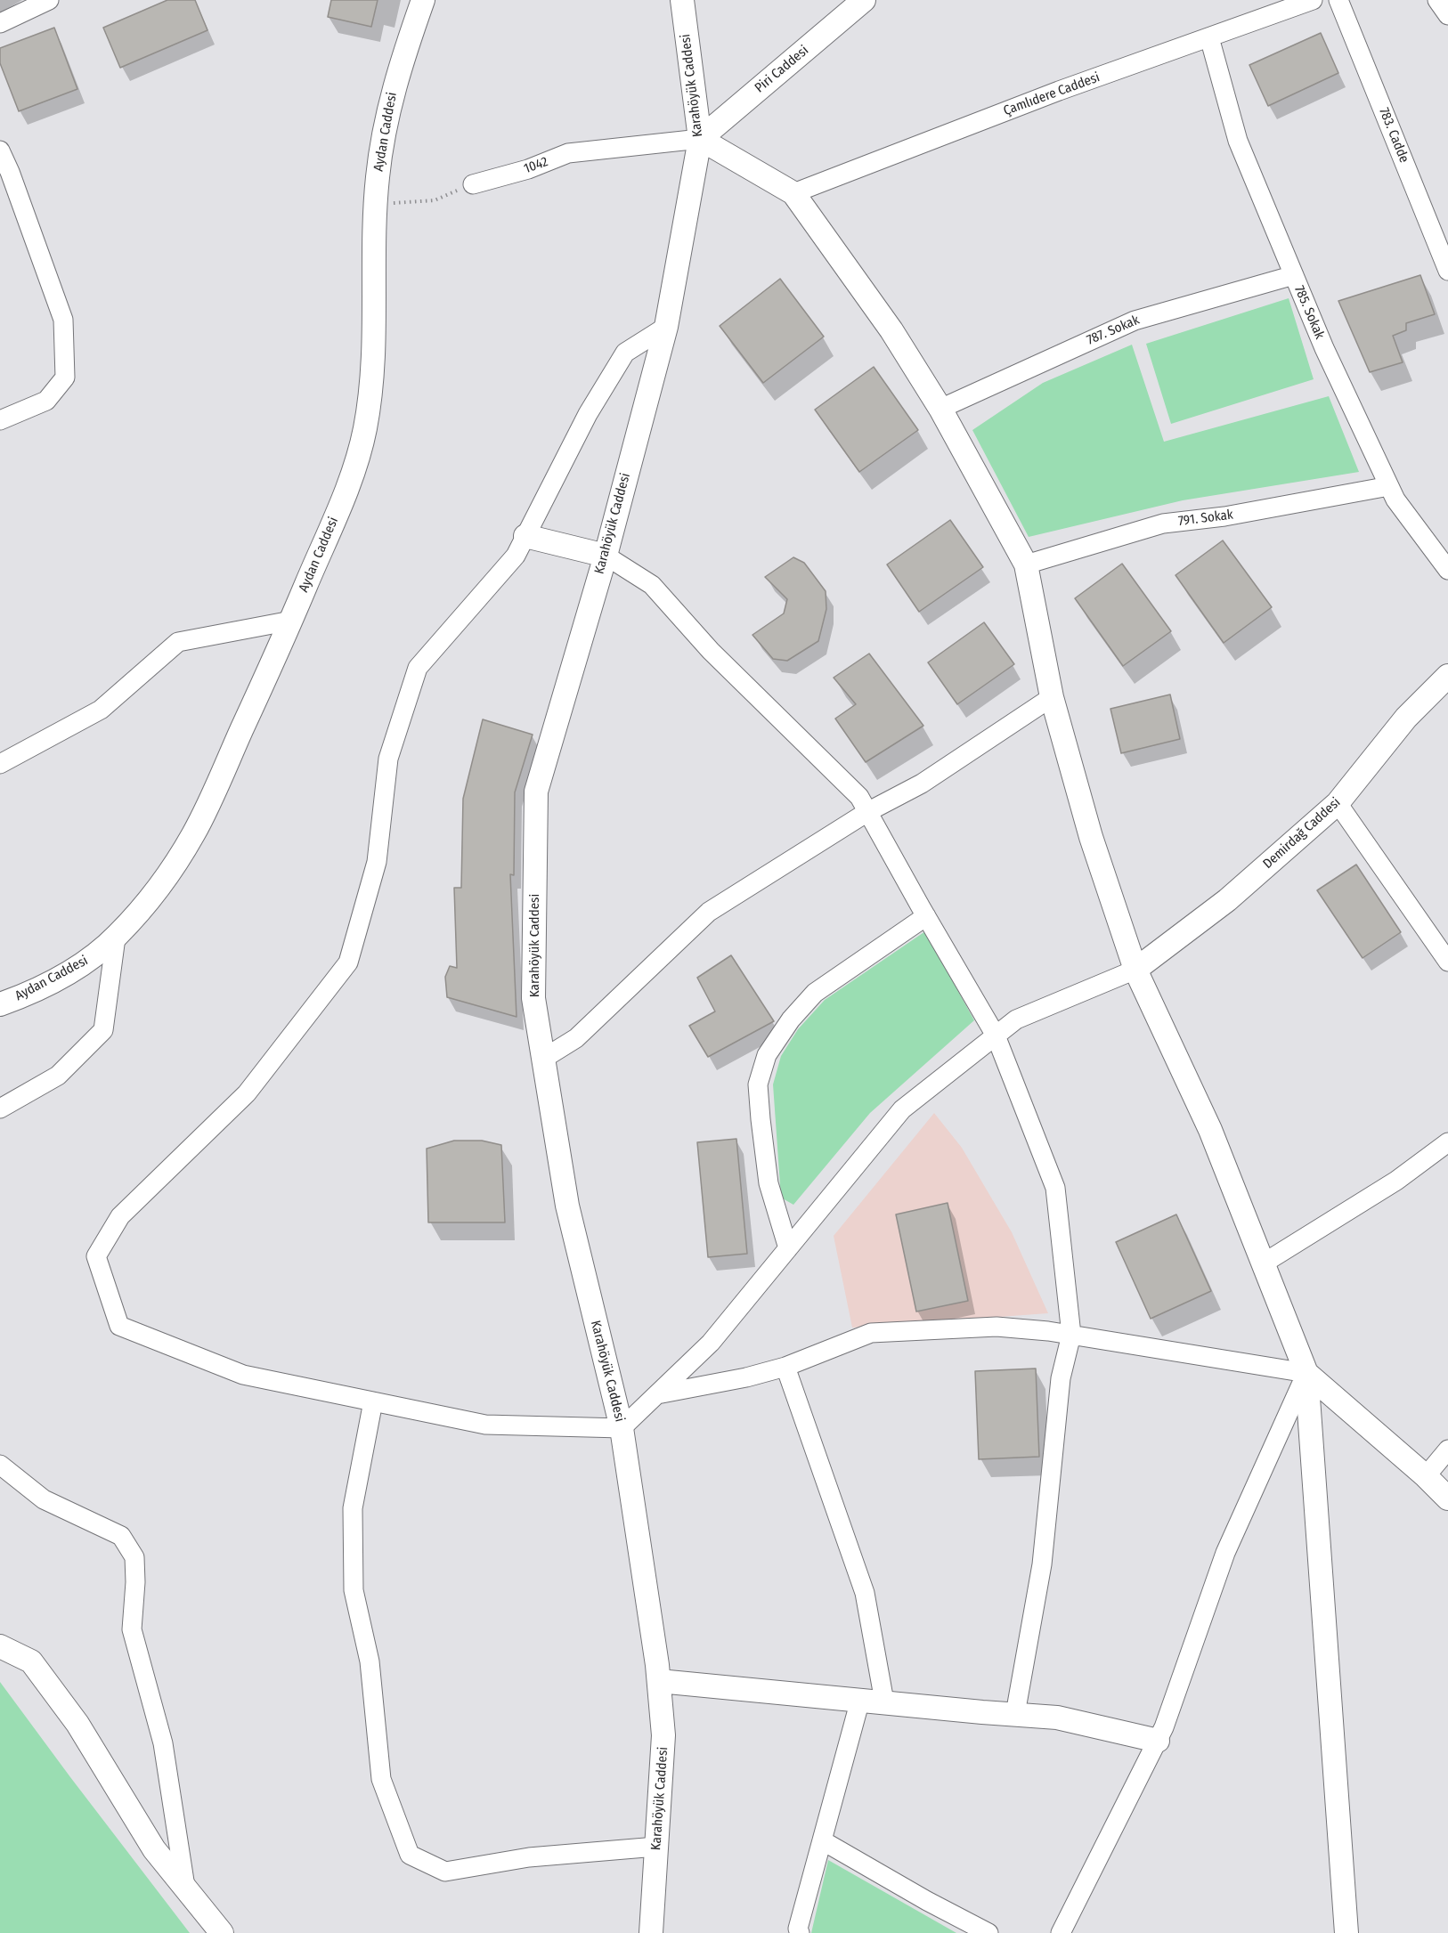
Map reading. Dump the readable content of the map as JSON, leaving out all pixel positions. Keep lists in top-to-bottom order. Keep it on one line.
{"streets":{"street":["Piri Caddesi","Karahöyük Caddesi","Çamlıdere Caddesi","Aydan Caddesi","783. Cadde","1042","785. Sokak","787. Sokak","791. Sokak","Demirdağ Caddesi"]},"crossings":[["Piri Caddesi","Karahöyük Caddesi"],["Piri Caddesi","1042"],["Karahöyük Caddesi","1042"],["Çamlıdere Caddesi","785. Sokak"],["785. Sokak","787. Sokak"],["785. Sokak","791. Sokak"]]}
